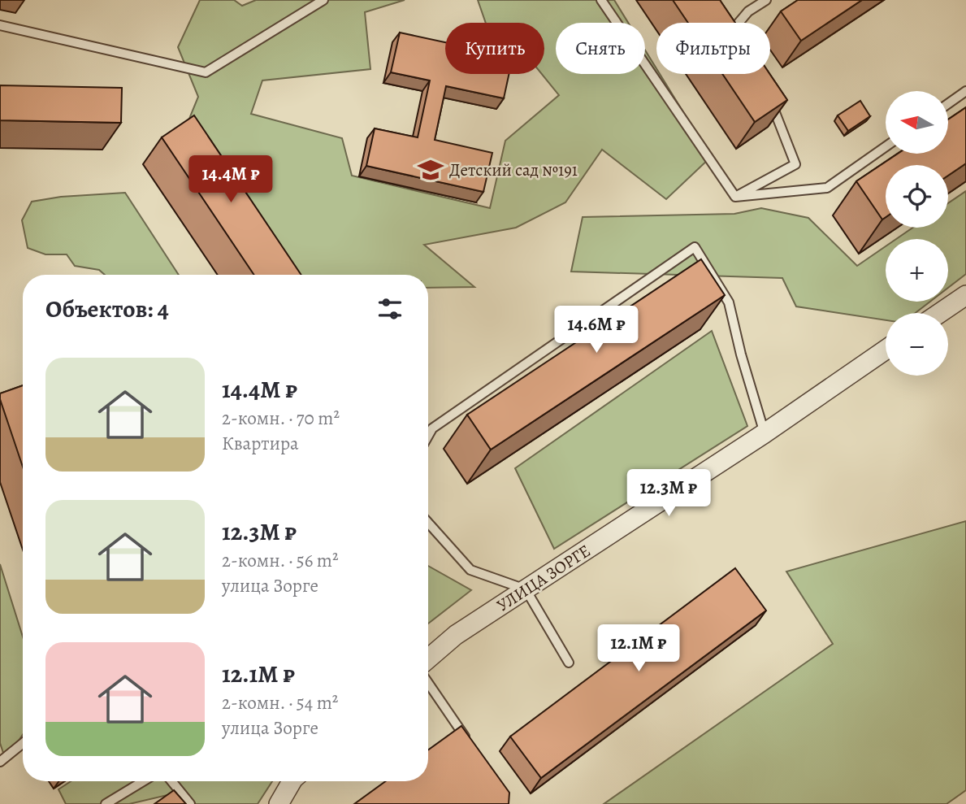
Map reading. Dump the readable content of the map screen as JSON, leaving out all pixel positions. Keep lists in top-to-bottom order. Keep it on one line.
{"streets":{"street":["УЛИЦА ЗОРГЕ"]},"places":{"school or university":["Детский сад №191"]},"north":"left","page":{"chip":["Купить","Снять","Фильтры"],"map_buttons":["+","−"],"price":["14.4M ₽","14.6M ₽","12.3M ₽","12.1M ₽"],"heading":"Объектов: 4","list":[{"name":"14.4M ₽","note":"2-комн. · 70 m² · Квартира"},{"name":"12.3M ₽","note":"2-комн. · 56 m² · улица Зорге"},{"name":"12.1M ₽","note":"2-комн. · 54 m² · улица Зорге"}]}}
